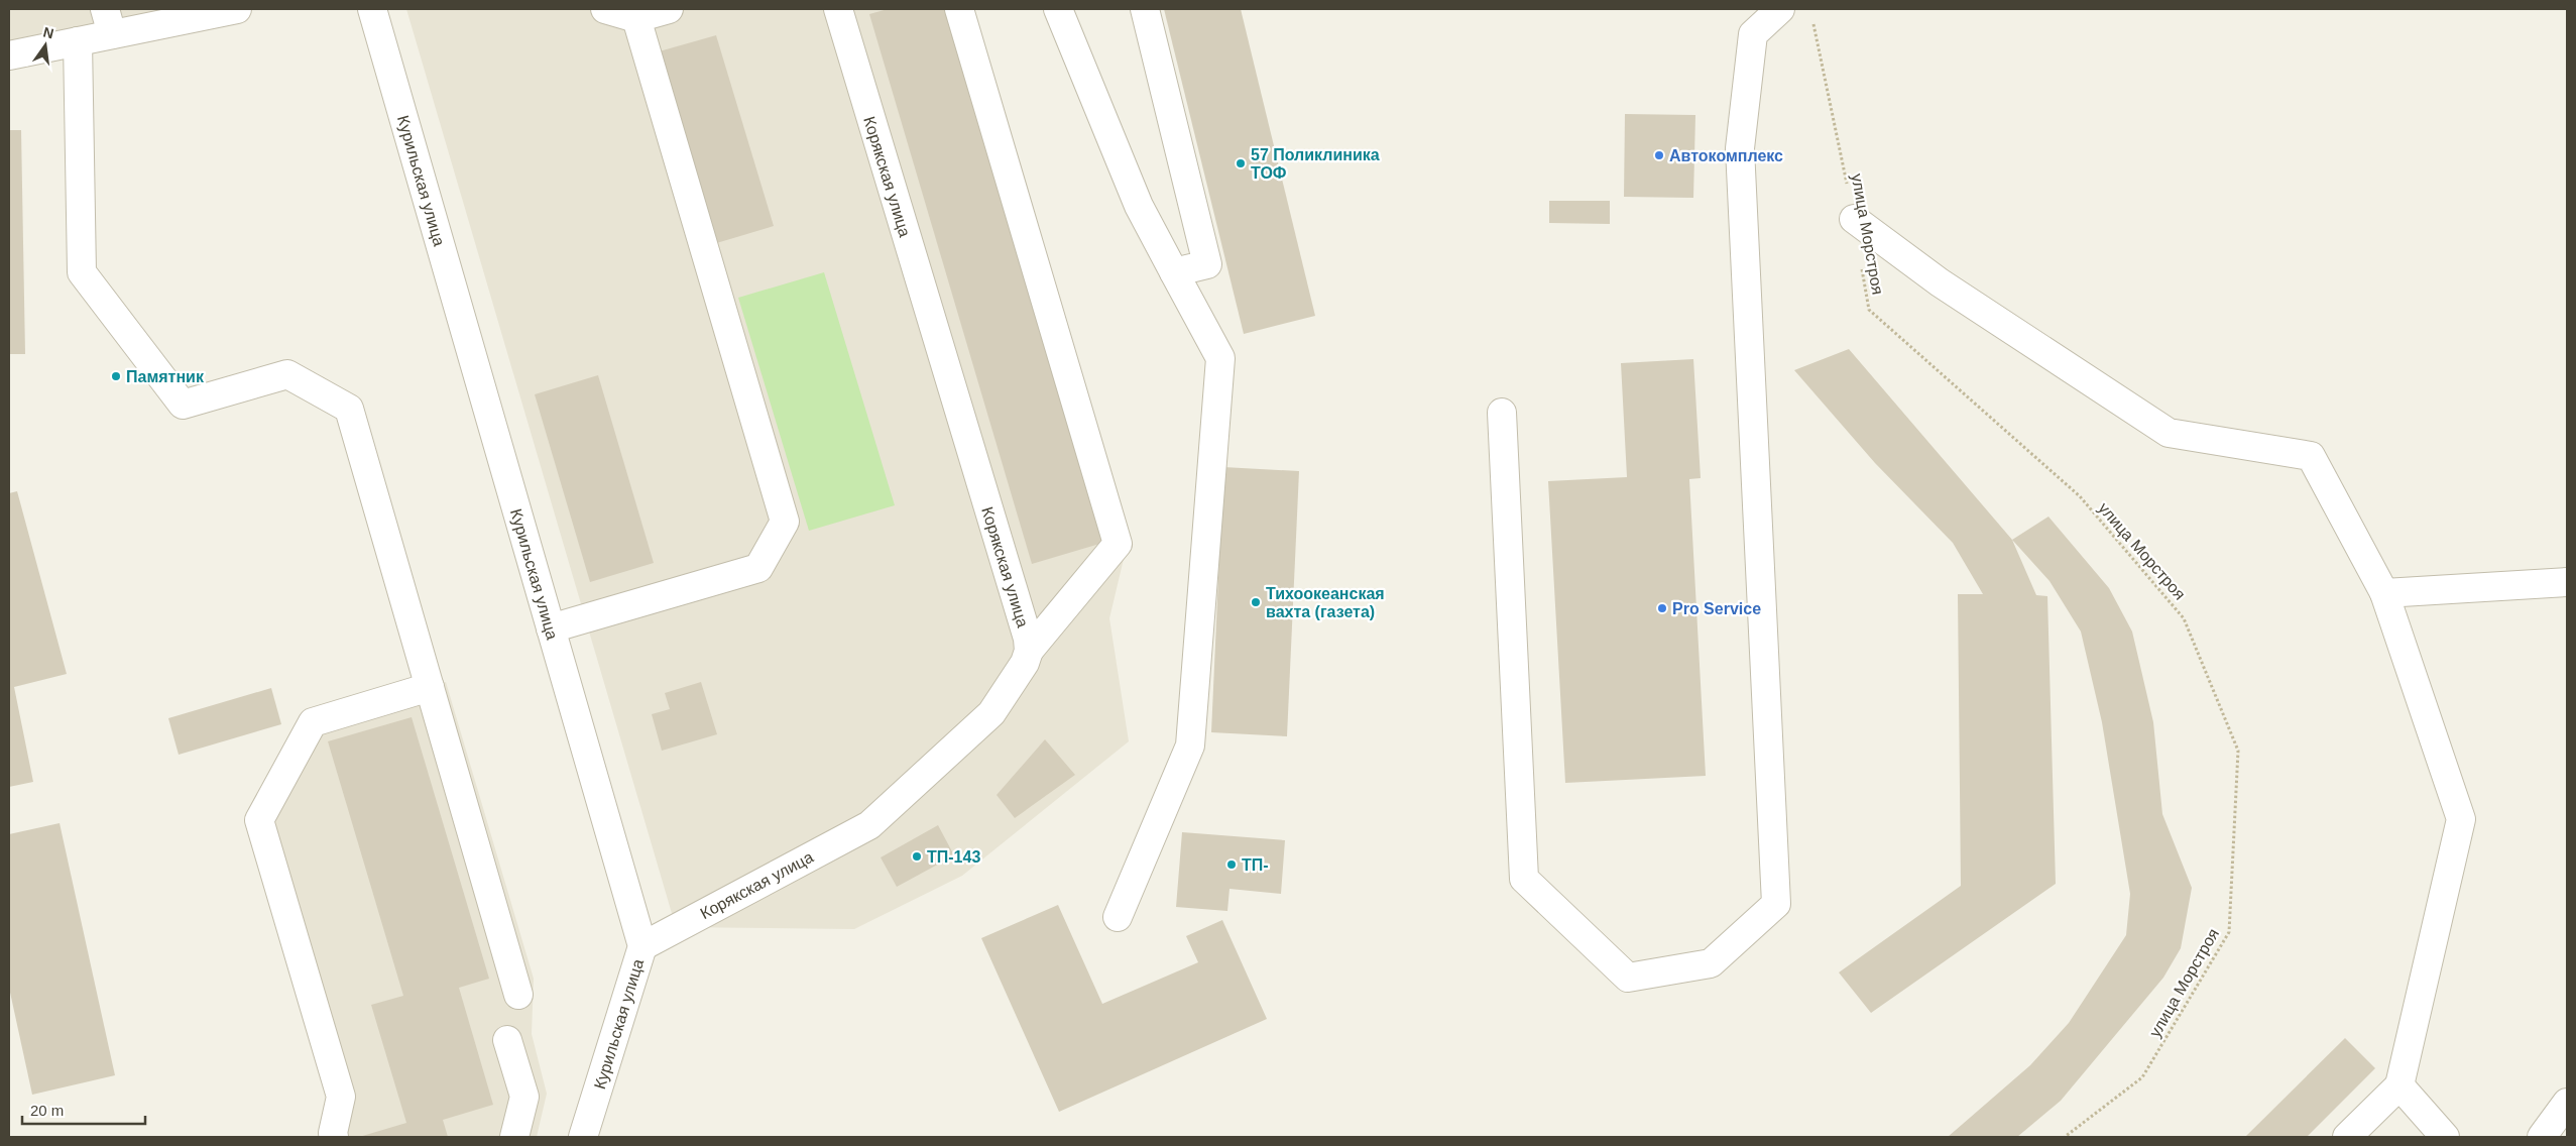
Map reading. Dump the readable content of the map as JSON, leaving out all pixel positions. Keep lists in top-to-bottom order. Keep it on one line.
{"streets":{"street":["Корякская улица","Курильская улица"],"path":["улица Морстроя"]},"crossings":[["Корякская улица","Курильская улица"]],"places":["Автокомплекс","57 Поликлиника ТОФ","Памятник","Тихоокеанская вахта (газета)","Pro Service","ТП-143","ТП-"],"scale_bar":"20 m","north":"top"}
